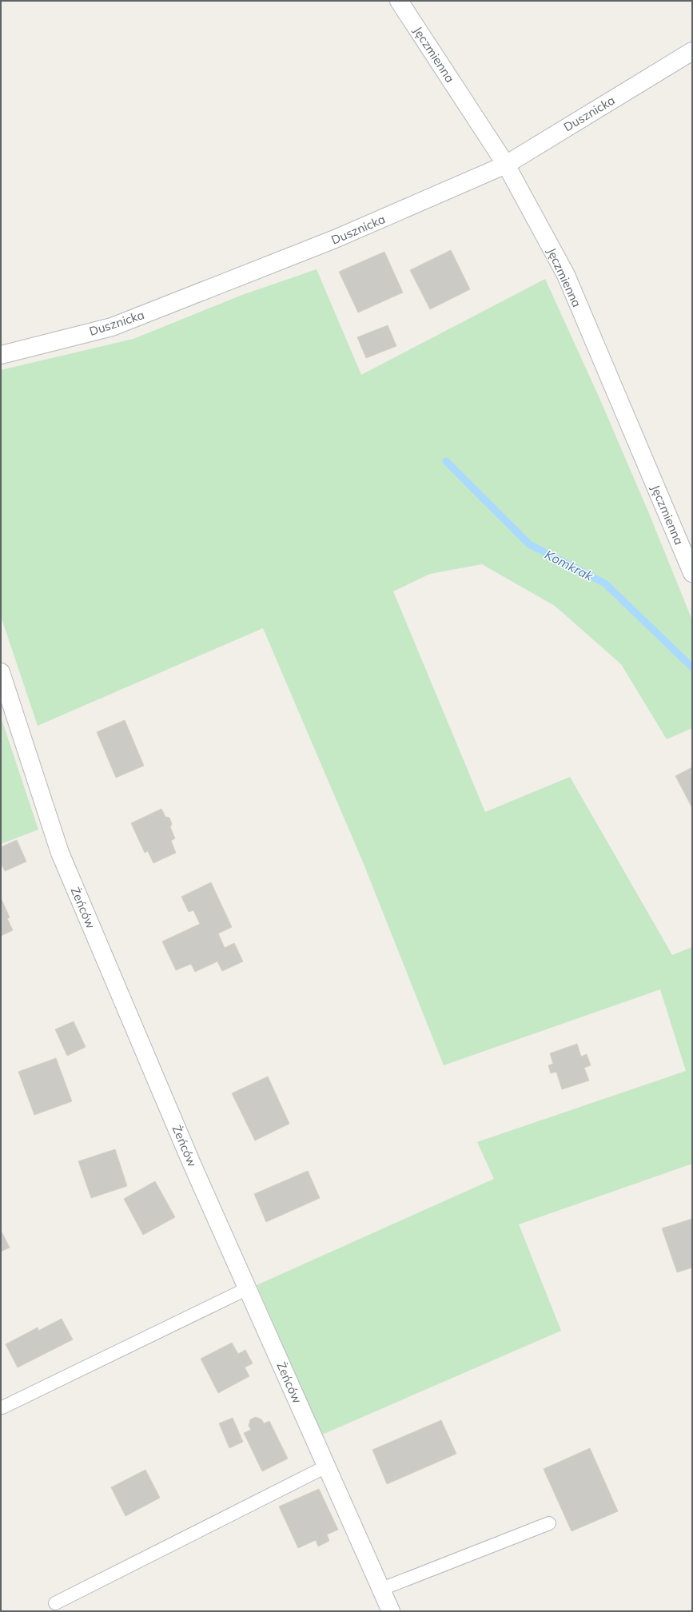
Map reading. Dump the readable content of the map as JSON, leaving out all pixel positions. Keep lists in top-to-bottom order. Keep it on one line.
{"streets":{"street":["Jęczmienna","Dusznicka","Żeńców"]},"crossings":[["Jęczmienna","Dusznicka"]],"water":["Komkrak"]}
